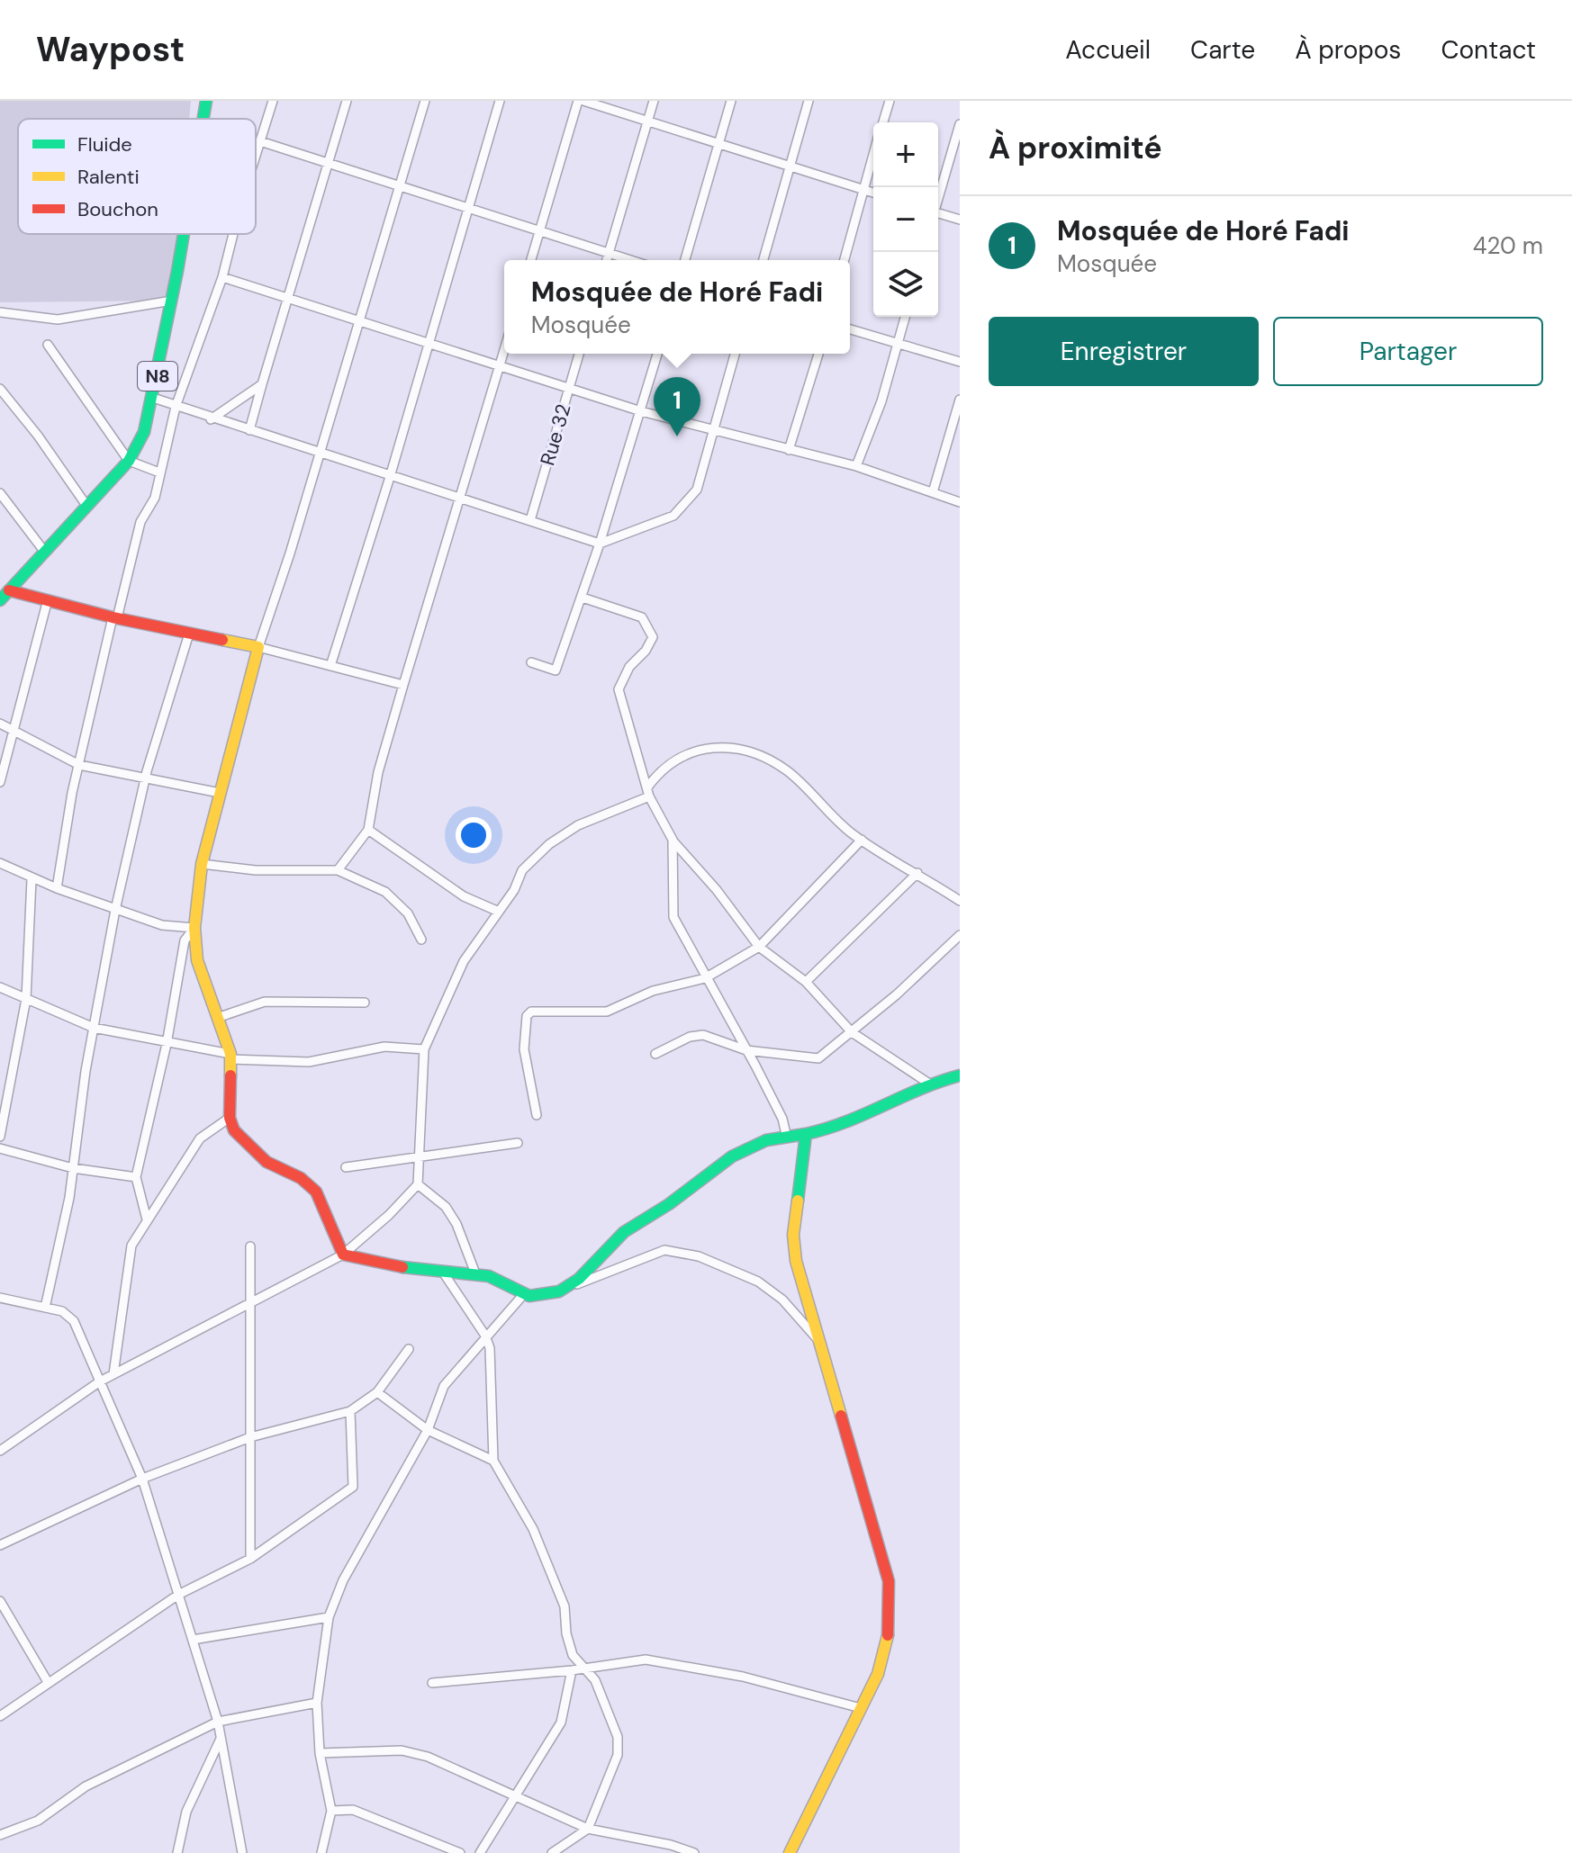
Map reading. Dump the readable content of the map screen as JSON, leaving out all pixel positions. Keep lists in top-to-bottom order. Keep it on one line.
{"streets":{"street":["N8","Rue 32"]},"legend":["Fluide","Ralenti","Bouchon"],"page":{"header":"Waypost","nav":["Accueil","Carte","À propos","Contact"],"heading":"À proximité","map_buttons":["+","−"],"list":[{"mark":"1","name":"Mosquée de Horé Fadi","note":"Mosquée","value":"420 m"}],"popup":["Mosquée de Horé Fadi","Mosquée"],"buttons":["Enregistrer","Partager"],"pins":"1"}}
